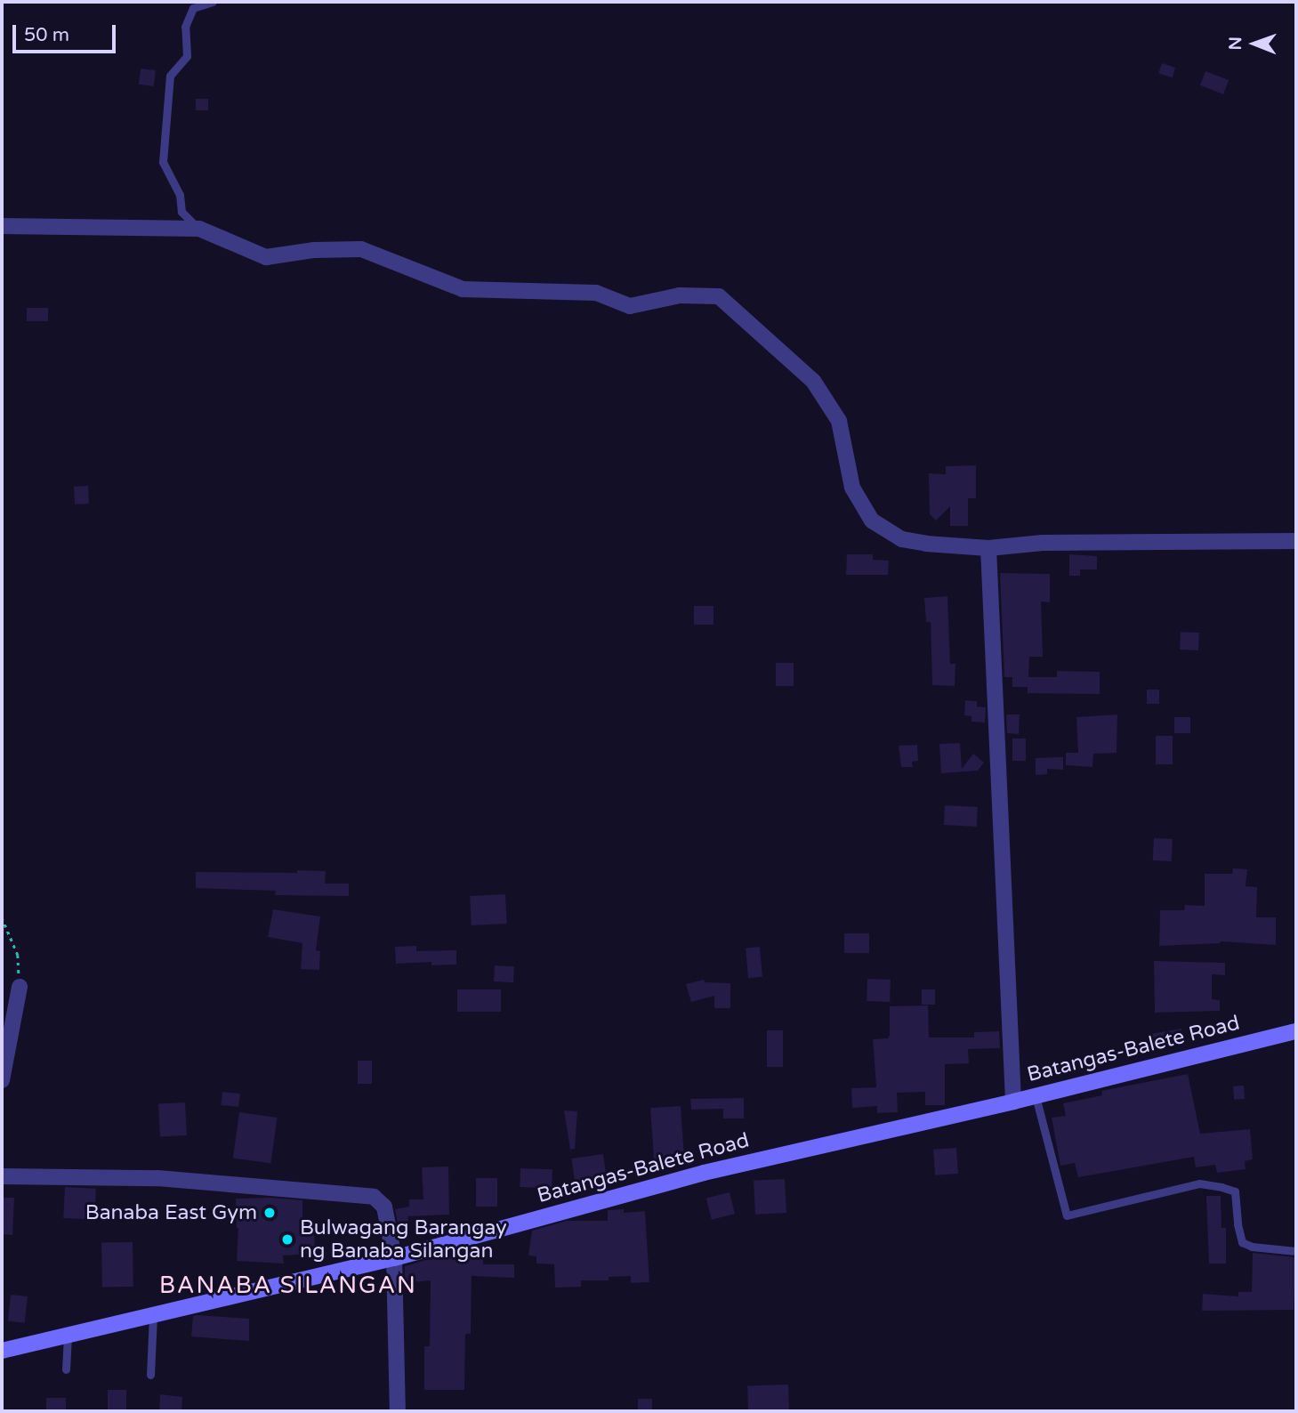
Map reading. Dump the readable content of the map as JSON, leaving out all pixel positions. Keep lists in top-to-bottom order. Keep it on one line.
{"streets":{"main road":["Batangas-Balete Road"]},"districts":["BANABA SILANGAN"],"places":["Banaba East Gym","Bulwagang Barangay ng Banaba Silangan"],"scale_bar":"50 m","north":"left"}
